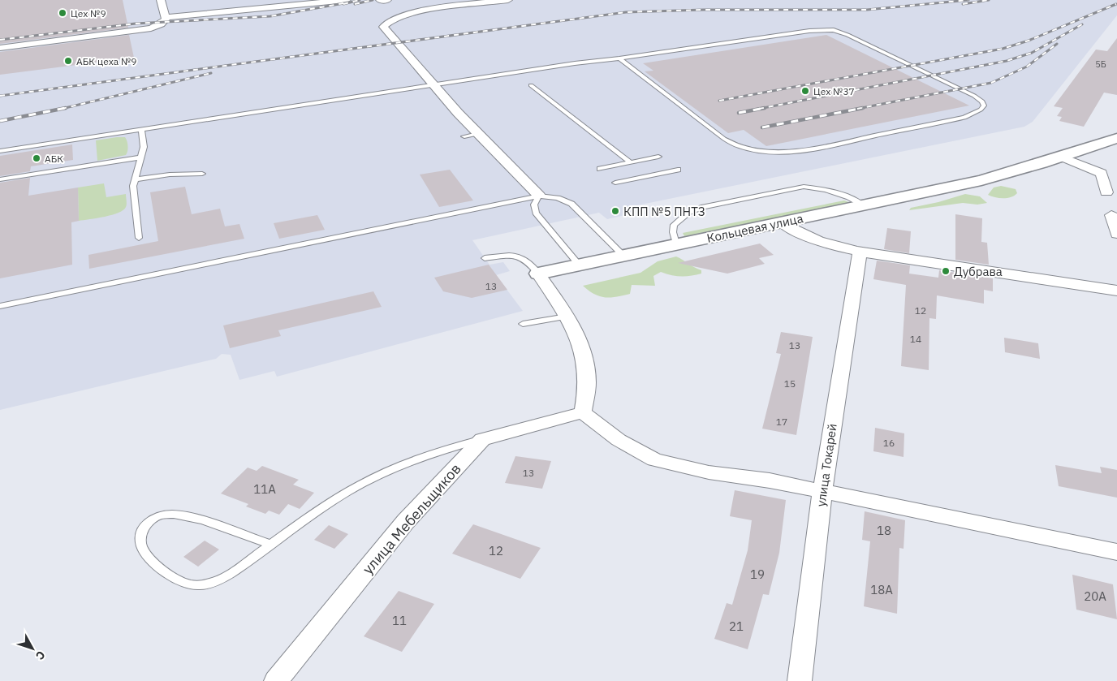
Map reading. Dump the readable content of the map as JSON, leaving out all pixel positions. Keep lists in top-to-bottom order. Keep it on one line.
{"streets":{"street":["Кольцевая улица","улица Токарей","улица Мебельщиков"]},"places":["Цех №9","АБК цеха №9","Цех №37","АБК","КПП №5 ПНТЗ","Дубрава"],"house_numbers":["5Б","13","12","14","13","15","17","16","13","11А","18","12","19","18А","20А","11","21"],"north":"bottom right"}
